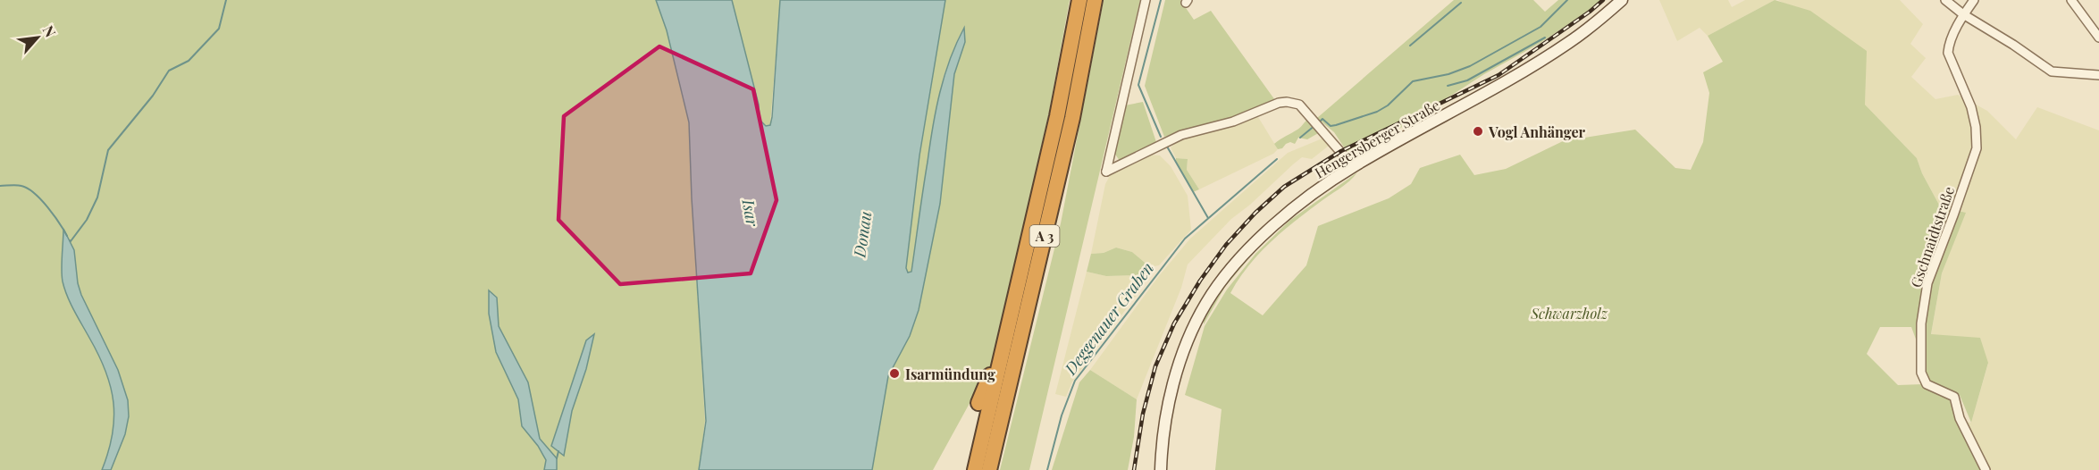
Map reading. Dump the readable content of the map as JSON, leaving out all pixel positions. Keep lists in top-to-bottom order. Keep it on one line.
{"streets":{"highway":["A 3"],"main road":["Hengersberger Straße"],"street":["Gschnaidtstraße"]},"water":["Isar","Donau","Deggenauer Graben"],"parks":["Schwarzholz"],"places":["Vogl Anhänger","Isarmündung"],"north":"top right"}
